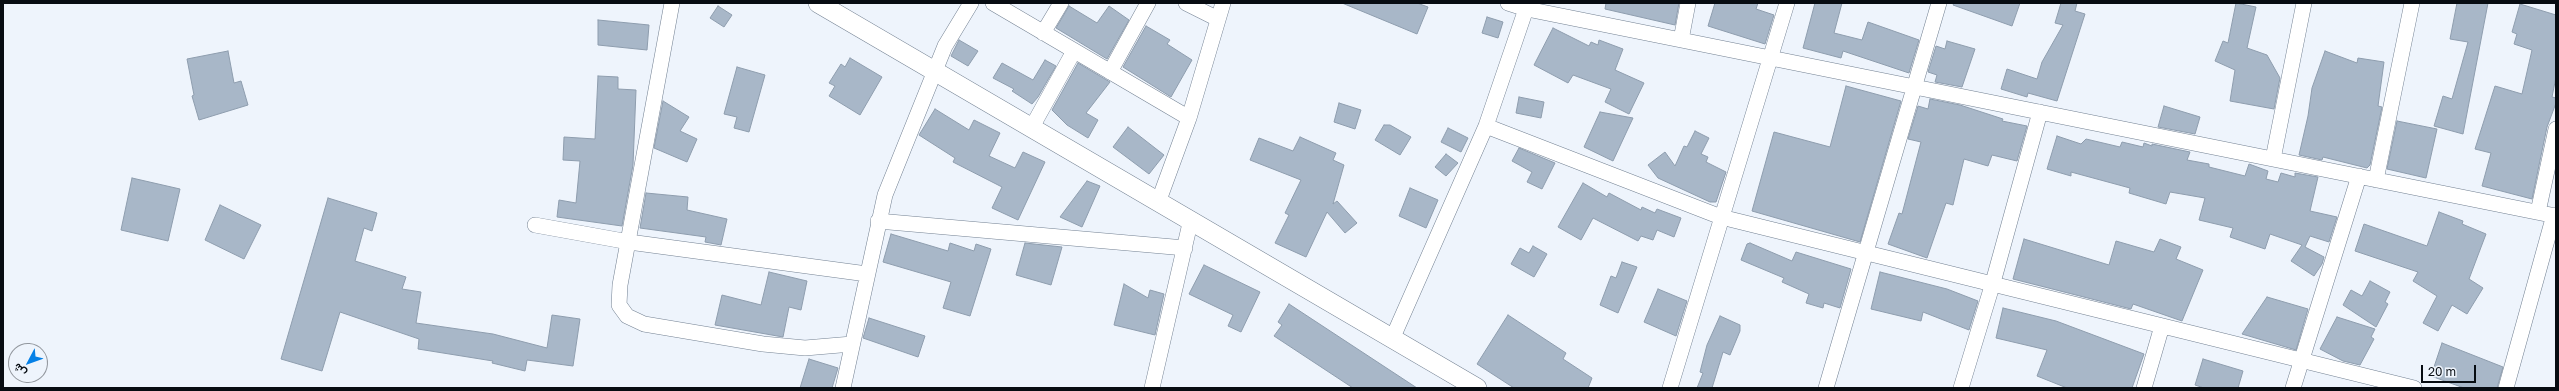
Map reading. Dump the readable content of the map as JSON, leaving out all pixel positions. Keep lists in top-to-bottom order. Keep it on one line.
{"scale_bar":"20 m","north":"bottom left"}
